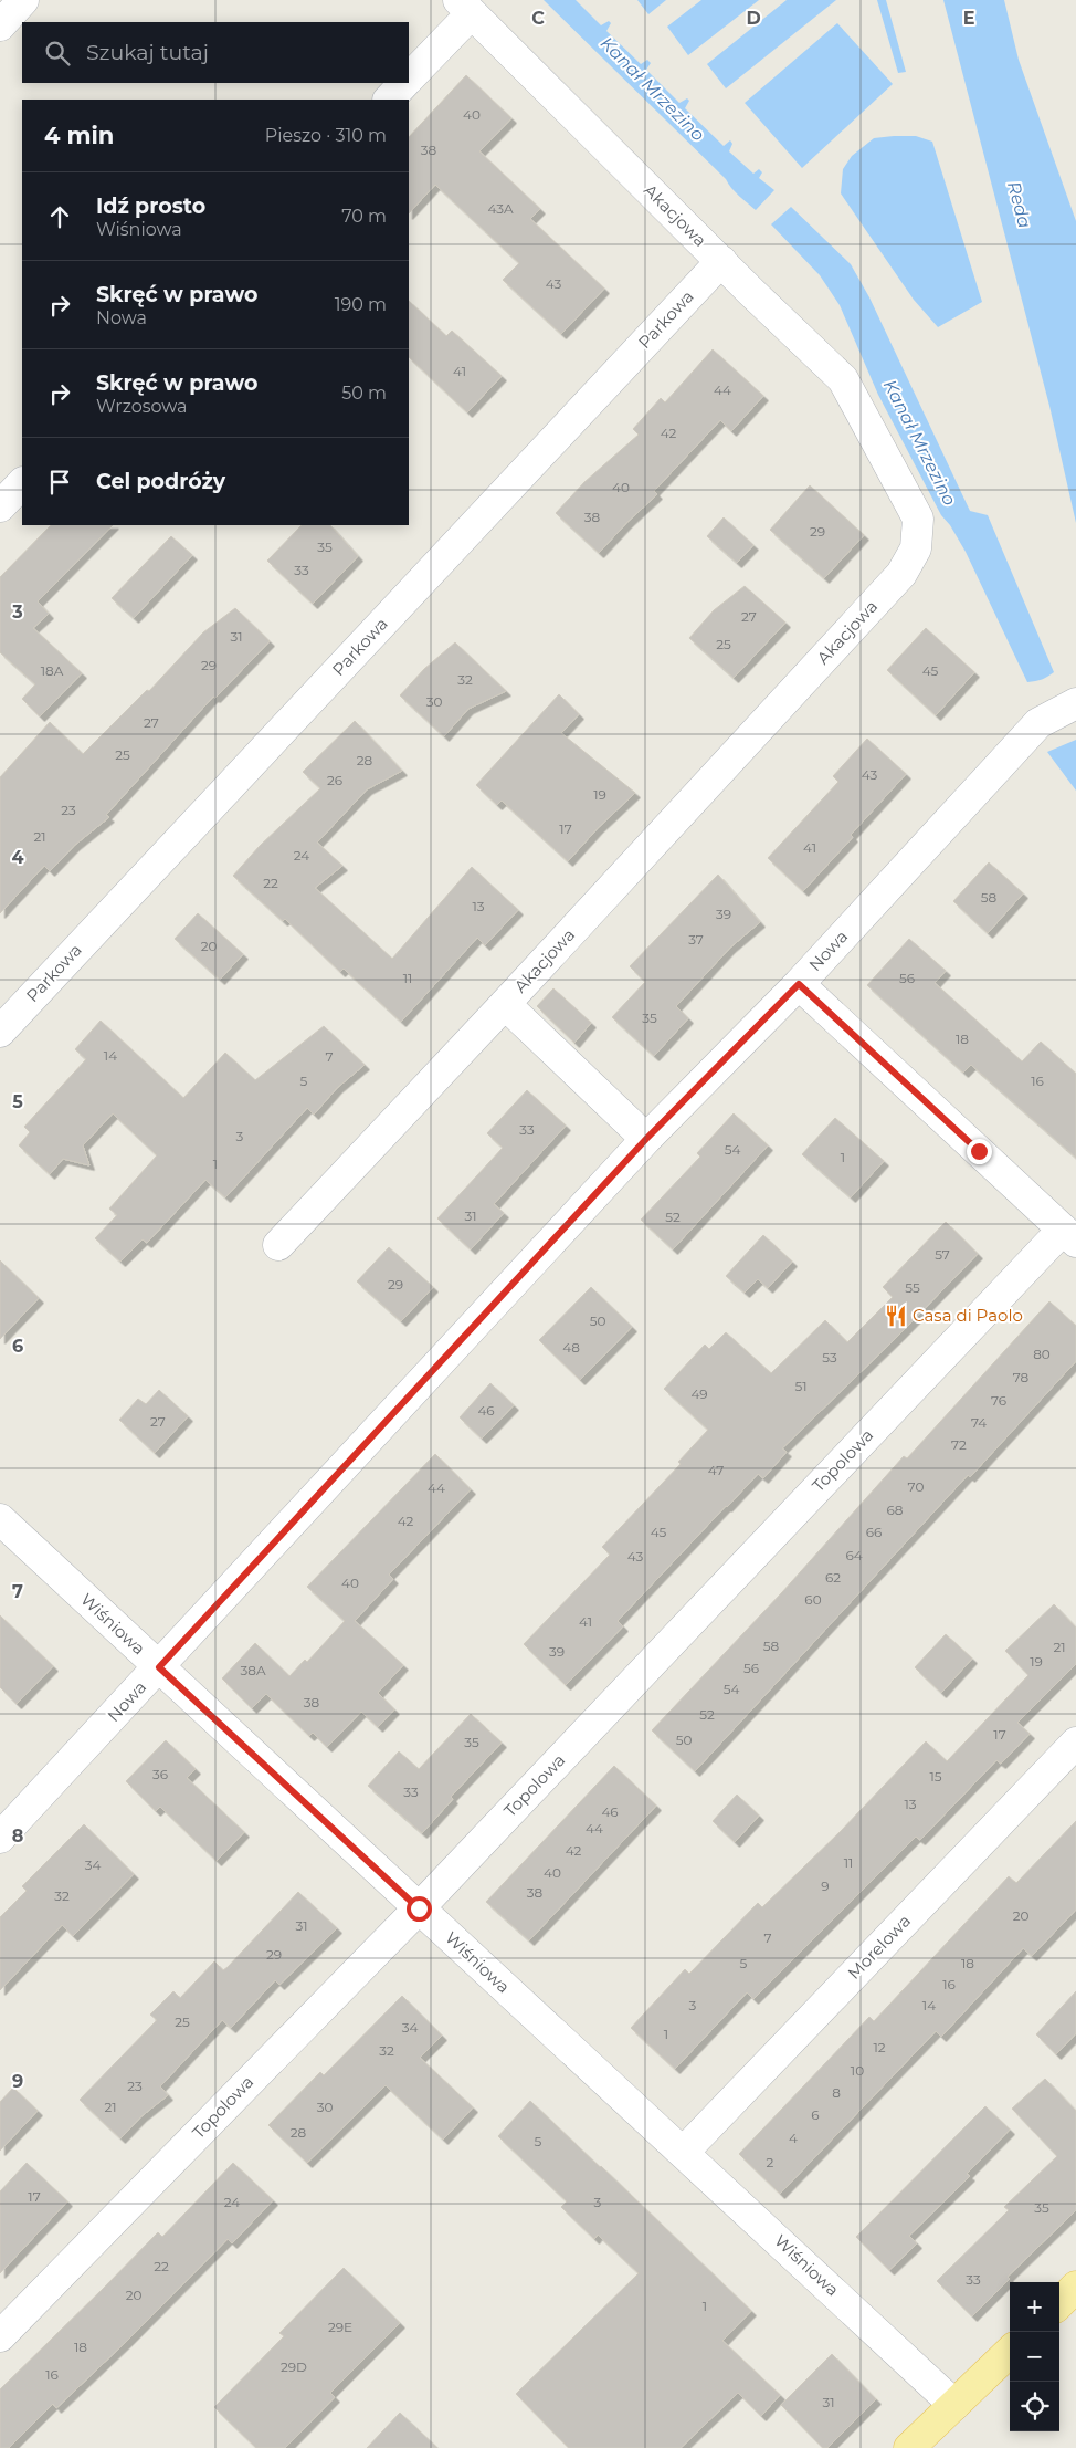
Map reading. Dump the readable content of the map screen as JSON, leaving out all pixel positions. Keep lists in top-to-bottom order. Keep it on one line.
{"streets":{"street":["Akacjowa","Parkowa","Nowa","Topolowa","Wiśniowa","Morelowa"]},"crossings":[["Akacjowa","Parkowa"],["Nowa","Wiśniowa"],["Topolowa","Wiśniowa"],["Wiśniowa","Morelowa"]],"water":["Kanał Mrzezino","Reda"],"places":{"restaurant":["Casa di Paolo"]},"house_numbers":["40","38","43A","43","41","44","42","40","38","29","35","33","27","31","25","29","18A","45","32","30","27","25","28","43","26","19","23","17","21","41","24","22","58","13","39","37","20","11","56","35","18","14","7","5","16","33","3","54","1","1","31","52","57","29","55","50","48","80","53","78","51","49","76","46","27","74","72","47","70","44","68","42","45","66","64","43","62","40","60","41","58","21","39","19","56","38A","54","38","52","17","50","35","36","15","33","13","46","44","42","11","34","40","9","38","32","20","31","7","29","5","18","16","3","14","25","34","1","12","32","10","23","8","21","30","6","28","4","5","2","17","24","3","35","22","33","20","1","29E","18","29D","16","31"],"page":{"search":"Szukaj tutaj","heading":["4 min","Pieszo · 310 m"],"list":[["Idź prosto","Wiśniowa","70 m"],["Skręć w prawo","Nowa","190 m"],["Skręć w prawo","Wrzosowa","50 m"],"Cel podróży"],"map_buttons":["+","−"]},"grid":{"columns":["C","D","E"],"rows":["3","4","5","6","7","8","9"]}}
